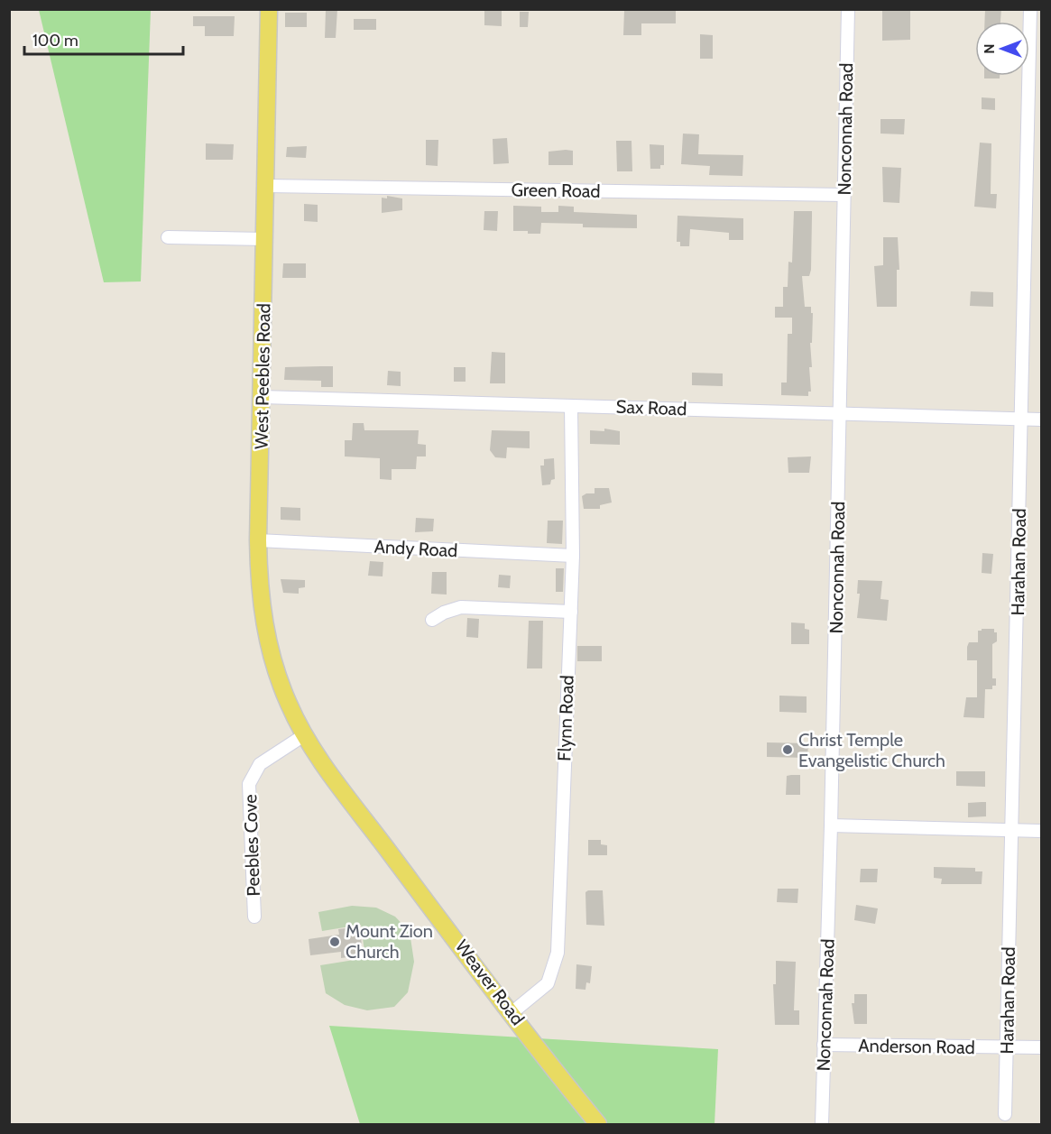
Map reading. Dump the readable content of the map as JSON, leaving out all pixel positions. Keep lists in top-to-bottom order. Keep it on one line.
{"streets":{"main road":["West Peebles Road","Weaver Road"],"street":["Nonconnah Road","Green Road","Sax Road","Andy Road","Harahan Road","Flynn Road","Peebles Cove","Anderson Road"]},"crossings":[["Nonconnah Road","Green Road"],["Nonconnah Road","Sax Road"],["Nonconnah Road","Anderson Road"],["Green Road","West Peebles Road"],["West Peebles Road","Sax Road"],["West Peebles Road","Andy Road"],["West Peebles Road","Peebles Cove"],["West Peebles Road","Weaver Road"],["Sax Road","Harahan Road"],["Sax Road","Flynn Road"],["Andy Road","Flynn Road"],["Harahan Road","Anderson Road"],["Flynn Road","Weaver Road"],["Peebles Cove","Weaver Road"]],"places":["Christ Temple Evangelistic Church","Mount Zion Church"],"scale_bar":"100 m","north":"left"}
